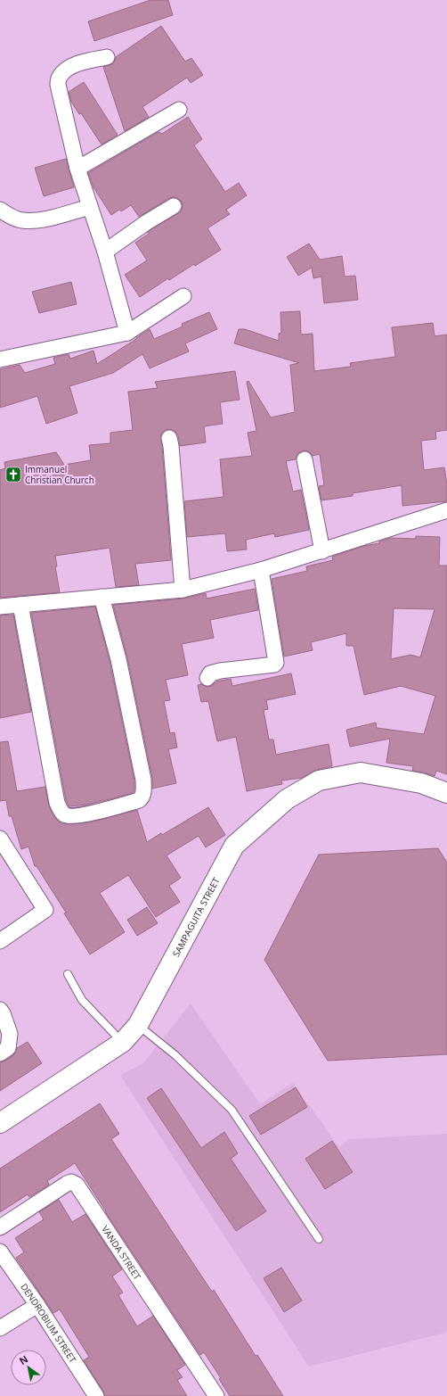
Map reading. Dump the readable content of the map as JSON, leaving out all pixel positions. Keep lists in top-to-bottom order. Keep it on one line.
{"streets":{"main road":["SAMPAGUITA STREET"],"street":["VANDA STREET","DENDROBIUM STREET"]},"places":{"church":["Immanuel Christian Church"]},"north":"top left"}
